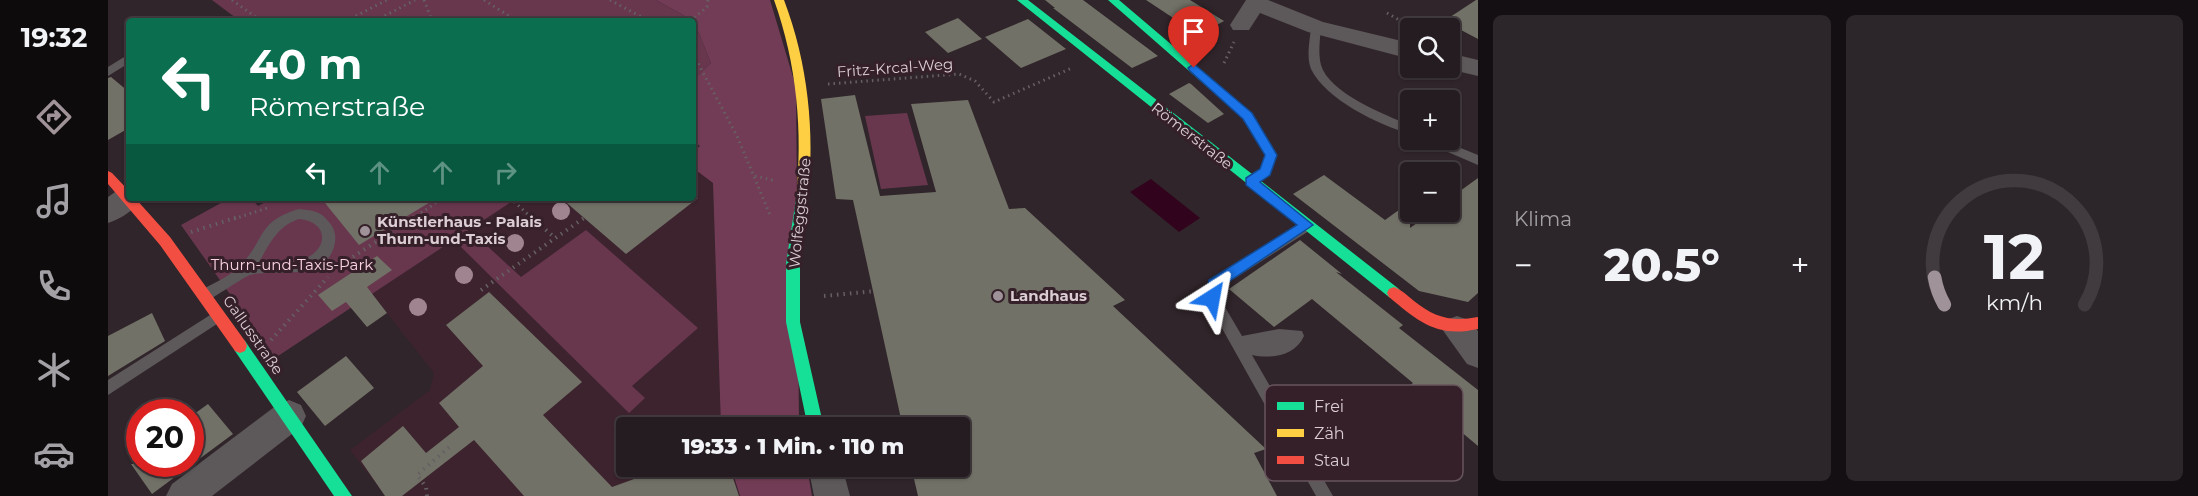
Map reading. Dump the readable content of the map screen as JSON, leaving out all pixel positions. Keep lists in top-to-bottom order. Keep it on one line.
{"streets":{"street":["Römerstraße","Wolfeggstraße","Gallusstraße"],"path":["Fritz-Krcal-Weg"]},"crossings":[["Fritz-Krcal-Weg","Wolfeggstraße"]],"parks":["Thurn-und-Taxis-Park"],"places":["Künstlerhaus - Palais Thurn-und-Taxis","Landhaus"],"legend":["Frei","Zäh","Stau"],"page":{"tabs":"19:32","tile":"Klima","map_buttons":["+","−"],"turn":["40 m","Römerstraße"],"heat":["−","20.5°","+"],"limit":"20","trip":"19:33 · 1 Min. · 110 m","gauge":["12","km/h"]}}
